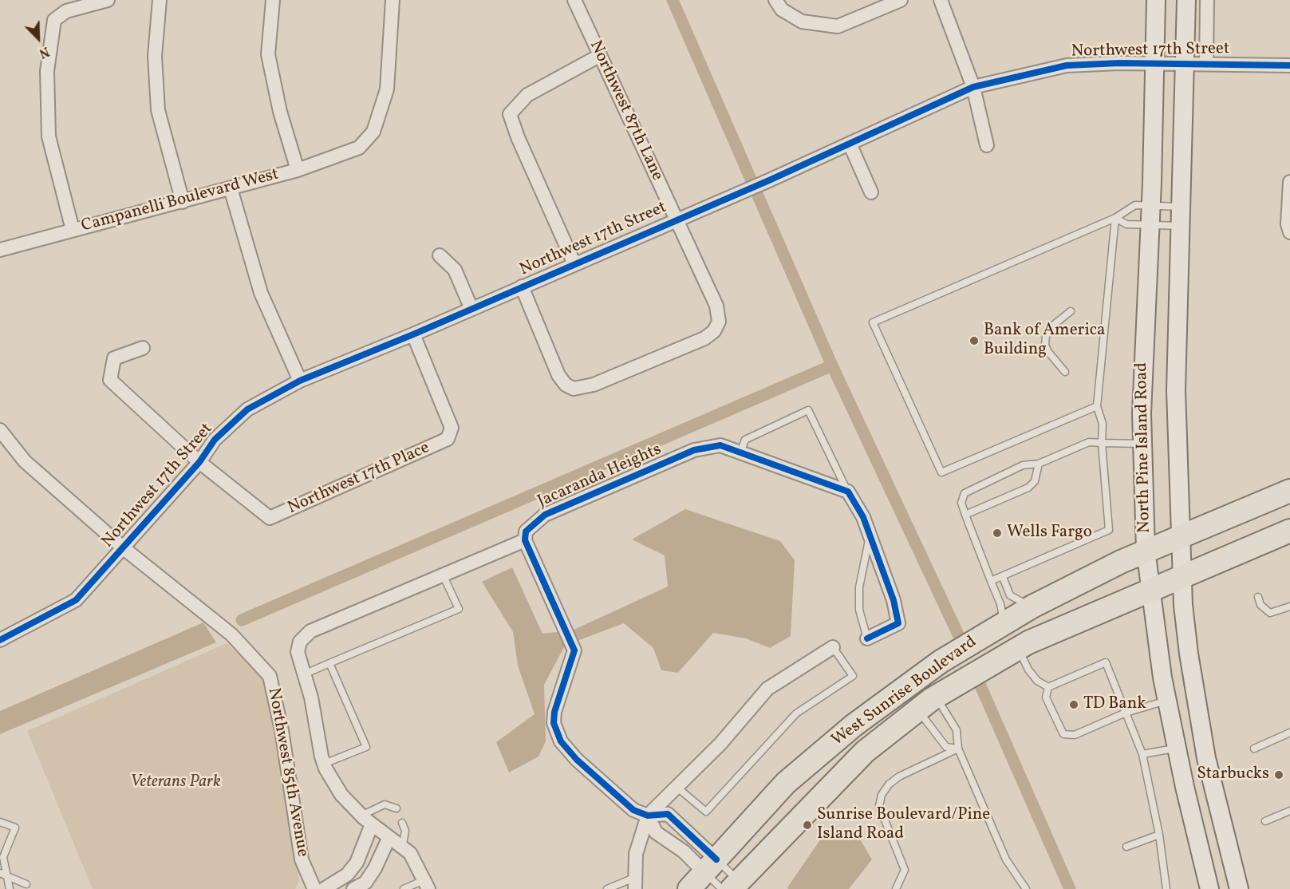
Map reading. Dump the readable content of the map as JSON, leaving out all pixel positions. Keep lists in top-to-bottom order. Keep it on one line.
{"streets":{"highway":["West Sunrise Boulevard"],"main road":["North Pine Island Road"],"street":["Northwest 17th Street","Northwest 87th Lane","Campanelli Boulevard West","Jacaranda Heights","Northwest 17th Place","Northwest 85th Avenue"]},"crossings":[["Northwest 17th Street","Northwest 87th Lane"],["Northwest 17th Street","North Pine Island Road"],["Northwest 17th Street","Northwest 17th Place"],["Northwest 17th Street","Northwest 85th Avenue"],["North Pine Island Road","West Sunrise Boulevard"]],"parks":["Veterans Park"],"places":["Bank of America Building","Wells Fargo","TD Bank","Starbucks","Sunrise Boulevard/Pine Island Road"],"north":"bottom right"}
